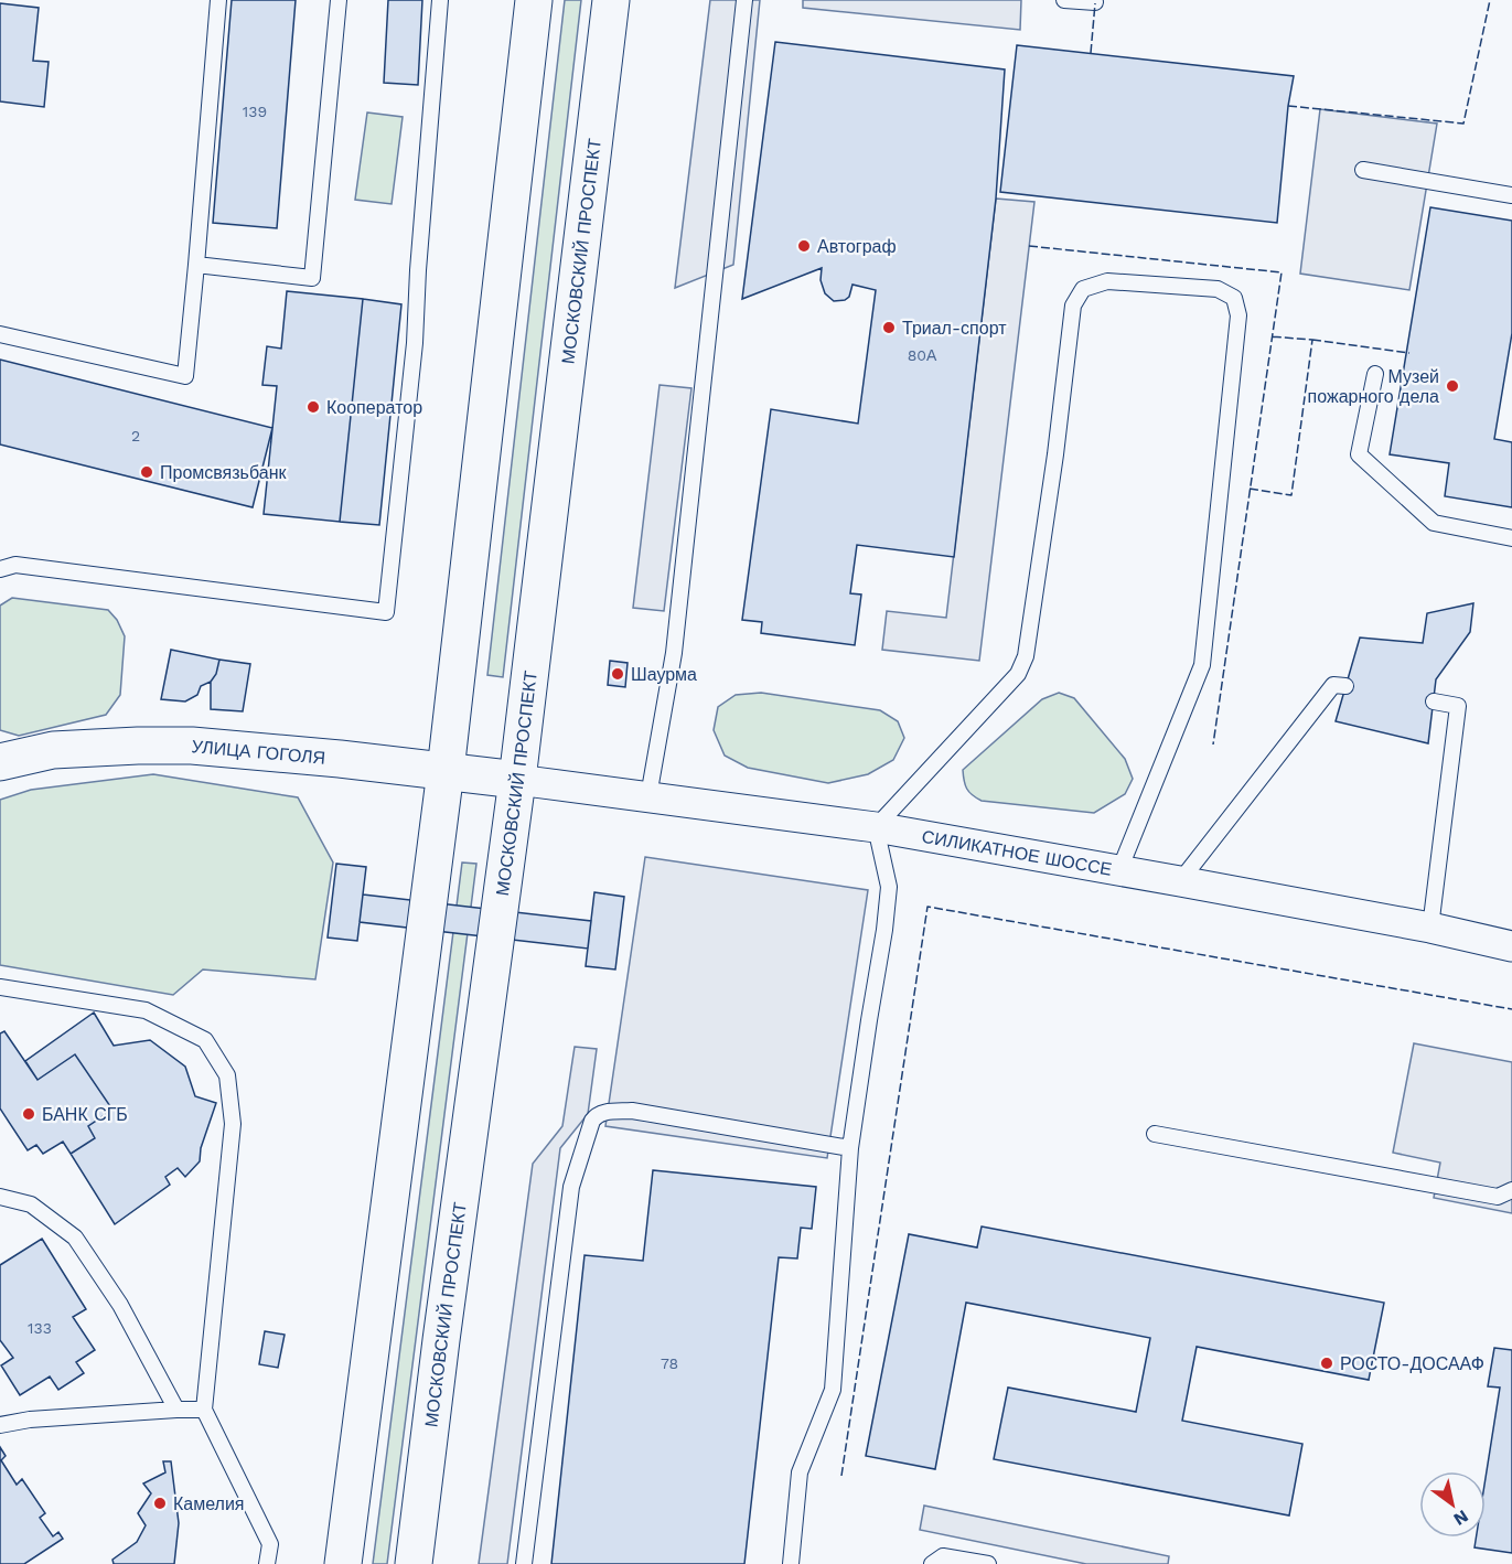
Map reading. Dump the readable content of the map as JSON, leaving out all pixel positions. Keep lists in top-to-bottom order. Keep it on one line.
{"streets":{"main road":["МОСКОВСКИЙ ПРОСПЕКТ","УЛИЦА ГОГОЛЯ"],"street":["СИЛИКАТНОЕ ШОССЕ"]},"crossings":[["МОСКОВСКИЙ ПРОСПЕКТ","УЛИЦА ГОГОЛЯ"],["МОСКОВСКИЙ ПРОСПЕКТ","СИЛИКАТНОЕ ШОССЕ"],["УЛИЦА ГОГОЛЯ","СИЛИКАТНОЕ ШОССЕ"]],"places":["Автограф","Триал-спорт","Музей пожарного дела","Кооператор","Промсвязьбанк","Шаурма","БАНК СГБ","РОСТО-ДОСААФ","Камелия"],"house_numbers":["139","80А","2","133","78"],"north":"bottom right"}
